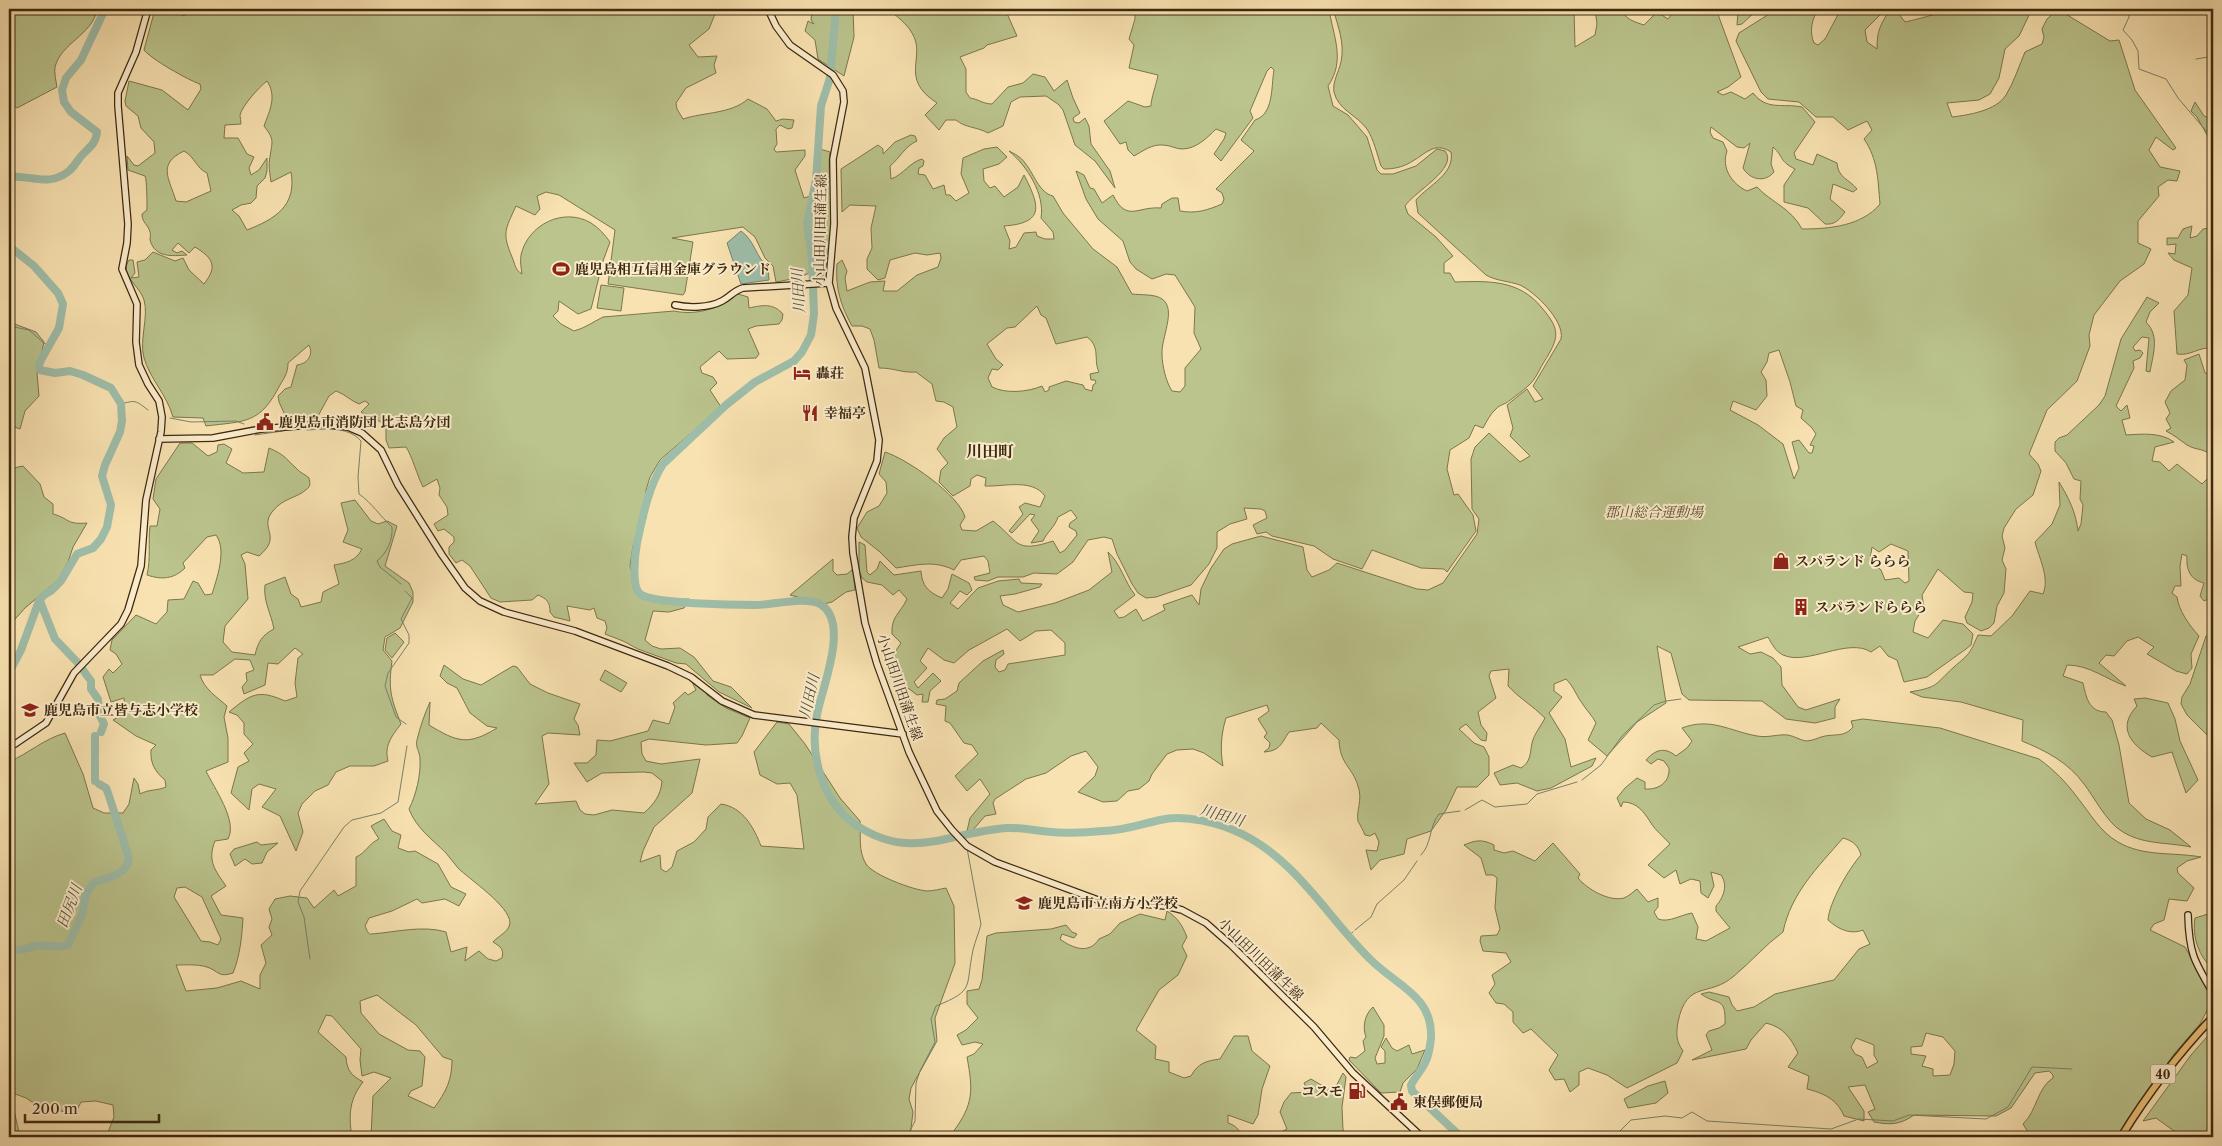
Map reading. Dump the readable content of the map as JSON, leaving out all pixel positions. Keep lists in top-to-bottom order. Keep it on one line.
{"streets":{"main road":["40"],"street":["小山田川田蒲生線"]},"districts":["川田町"],"water":["川田川","田尻川"],"parks":["郡山総合運動場"],"places":{"sports":["鹿児島相互信用金庫グラウンド"],"hotel":["轟荘"],"restaurant":["幸福亭"],"public building":["鹿児島市消防団 比志島分団","東俣郵便局"],"shop":["スパランド ららら"],"building":["スパランドららら"],"school or university":["鹿児島市立皆与志小学校","鹿児島市立南方小学校"],"fuel station":["コスモ"]},"scale_bar":"200 m"}
